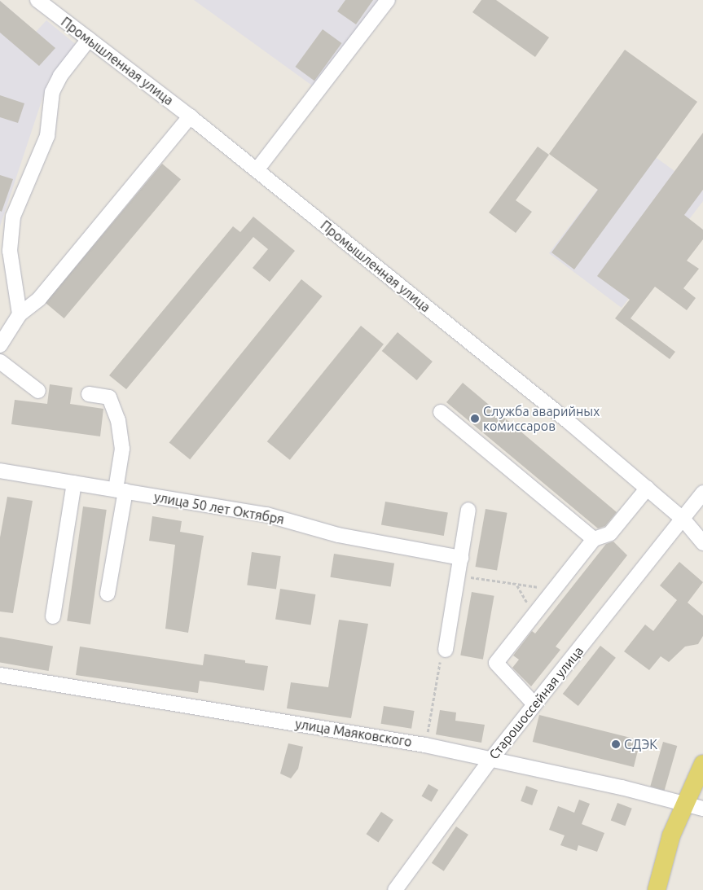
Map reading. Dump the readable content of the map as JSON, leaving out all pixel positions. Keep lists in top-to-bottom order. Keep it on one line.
{"streets":{"street":["Промышленная улица","улица 50 лет Октября","Старошоссейная улица","улица Маяковского"]},"crossings":[["Промышленная улица","Старошоссейная улица"],["Старошоссейная улица","улица Маяковского"]],"places":["Служба аварийных комиссаров","СДЭК"]}
